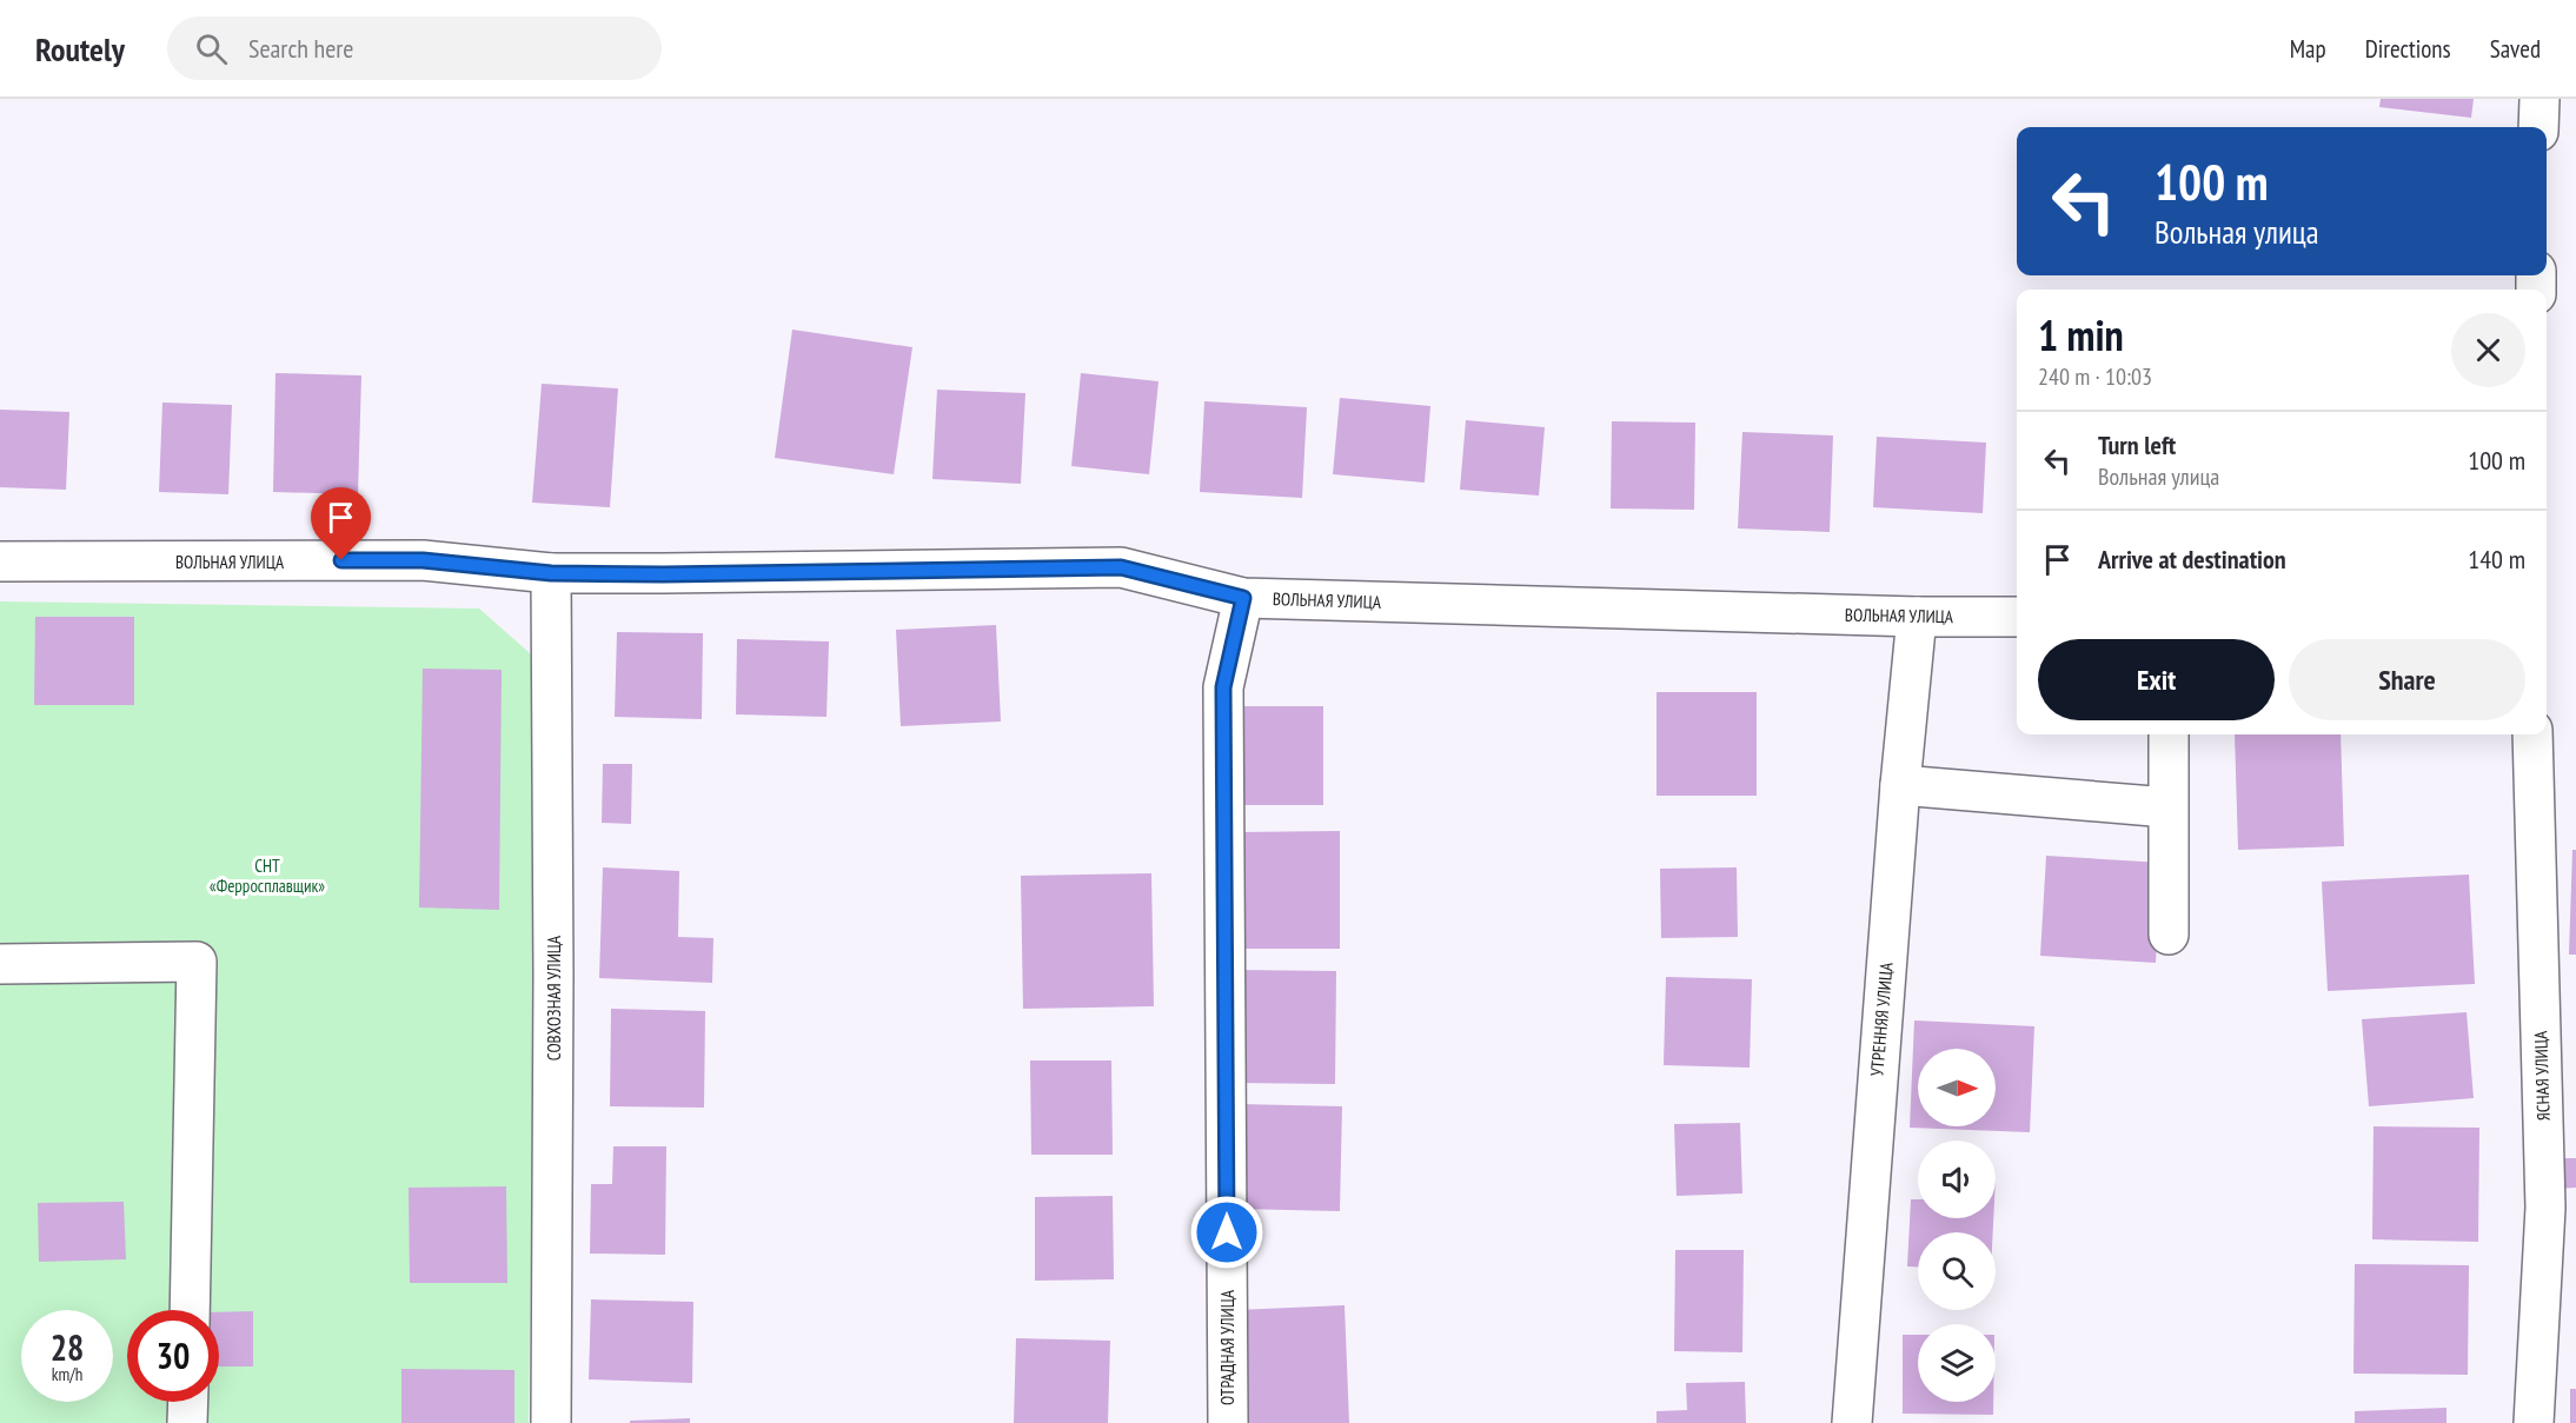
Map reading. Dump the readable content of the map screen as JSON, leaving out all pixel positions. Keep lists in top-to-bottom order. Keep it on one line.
{"streets":{"street":["ВОЛЬНАЯ УЛИЦА","СОВХОЗНАЯ УЛИЦА","УТРЕННЯЯ УЛИЦА","ЯСНАЯ УЛИЦА","ОТРАДНАЯ УЛИЦА"]},"crossings":[["ВОЛЬНАЯ УЛИЦА","СОВХОЗНАЯ УЛИЦА"],["ВОЛЬНАЯ УЛИЦА","УТРЕННЯЯ УЛИЦА"],["ВОЛЬНАЯ УЛИЦА","ОТРАДНАЯ УЛИЦА"]],"parks":["СНТ «Ферросплавщик»"],"north":"right","page":{"header":"Routely","search":"Search here","nav":["Map","Directions","Saved"],"turn":["100 m","Вольная улица"],"heading":["1 min","240 m · 10:03"],"list":[{"name":"Turn left","note":"Вольная улица","value":"100 m"},{"name":"Arrive at destination","value":"140 m"}],"buttons":["Exit","Share"],"speed":"28 km/h","limit":"30"}}
